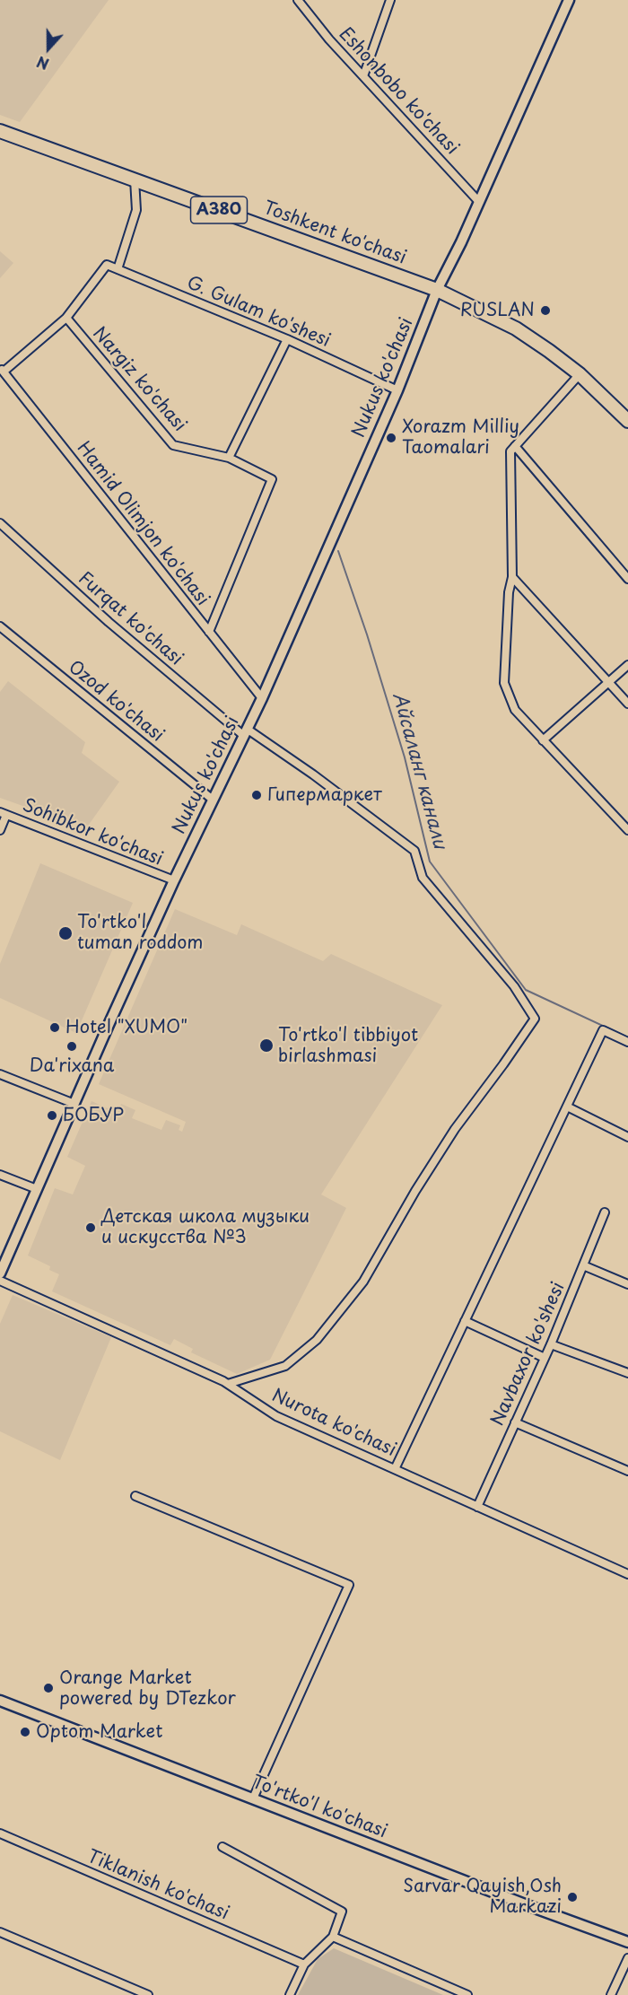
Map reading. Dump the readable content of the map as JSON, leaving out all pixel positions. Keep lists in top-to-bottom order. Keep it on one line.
{"streets":{"highway":["A380","Toshkent ko'chasi"],"main road":["Nukus ko'chasi","To'rtko'l ko'chasi"],"street":["Eshonbobo ko'chasi","G. Gulam ko'shesi","Nargiz ko'chasi","Hamid Olimjon ko'chasi","Furqat ko'chasi","Ozod ko'chasi","Sohibkor ko'chasi","Navbaxor ko'shesi","Nurota ko'chasi","Tiklanish ko'chasi"]},"crossings":[["Eshonbobo ko'chasi","Nukus ko'chasi"],["Toshkent ko'chasi","Nukus ko'chasi"],["G. Gulam ko'shesi","Nukus ko'chasi"],["G. Gulam ko'shesi","Nargiz ko'chasi"],["Nukus ko'chasi","Hamid Olimjon ko'chasi"],["Nukus ko'chasi","Furqat ko'chasi"],["Nukus ko'chasi","Ozod ko'chasi"],["Nukus ko'chasi","Sohibkor ko'chasi"],["Nargiz ko'chasi","Hamid Olimjon ko'chasi"],["Furqat ko'chasi","Nurota ko'chasi"],["Navbaxor ko'shesi","Nurota ko'chasi"]],"water":["Айсаланг канали"],"places":["RUSLAN","Xorazm Milliy Taomalari","Гипермаркет","To'rtko'l tuman roddom","Hotel \"XUMO\"","To'rtko'l tibbiyot birlashmasi","Da'rixana","БОБУР","Детская школа музыки и искусства №3","Orange Market powered by DTezkor","Optom Market","Sarvar Qayish,Osh Markazi"],"north":"bottom"}
